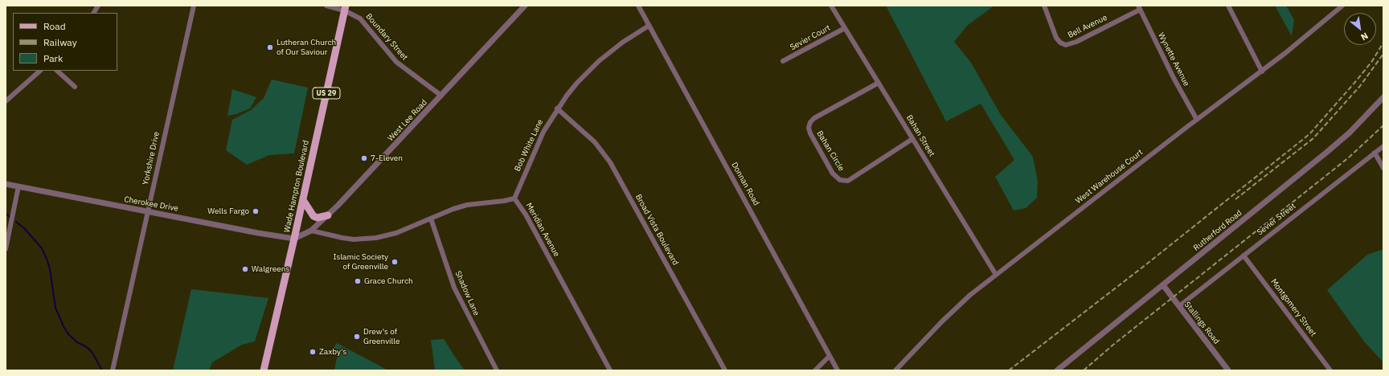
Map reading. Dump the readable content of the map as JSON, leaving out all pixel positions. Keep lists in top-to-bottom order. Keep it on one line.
{"streets":{"main road":["US 29","Wade Hampton Boulevard"],"street":["Bell Avenue","Boundary Street","Sevier Court","Wynette Avenue","West Lee Road","Bahan Street","Bob White Lane","Bahan Circle","Yorkshire Drive","West Warehouse Court","Donnan Road","Cherokee Drive","Sevier Street","Meridian Avenue","Broad Vista Boulevard","Rutherford Road","Shadow Lane","Montgomery Street","Stallings Road"]},"crossings":[["Bell Avenue","Wynette Avenue"],["Boundary Street","West Lee Road"],["Boundary Street","Wade Hampton Boulevard"],["Sevier Court","Bahan Street"],["Wynette Avenue","West Warehouse Court"],["West Lee Road","Wade Hampton Boulevard"],["West Lee Road","Cherokee Drive"],["West Lee Road","Meridian Avenue"],["Bahan Street","Bahan Circle"],["Bahan Street","West Warehouse Court"],["Bob White Lane","Donnan Road"],["Bob White Lane","Meridian Avenue"],["Bob White Lane","Broad Vista Boulevard"],["Yorkshire Drive","Cherokee Drive"],["Wade Hampton Boulevard","Cherokee Drive"],["Sevier Street","Montgomery Street"],["Sevier Street","Stallings Road"],["Meridian Avenue","Shadow Lane"],["Rutherford Road","Stallings Road"]],"places":["Lutheran Church of Our Saviour","7-Eleven","Wells Fargo","Islamic Society of Greenville","Walgreens","Grace Church","Drew's of Greenville","Zaxby's"],"legend":["Road","Railway","Park"],"north":"bottom right"}
